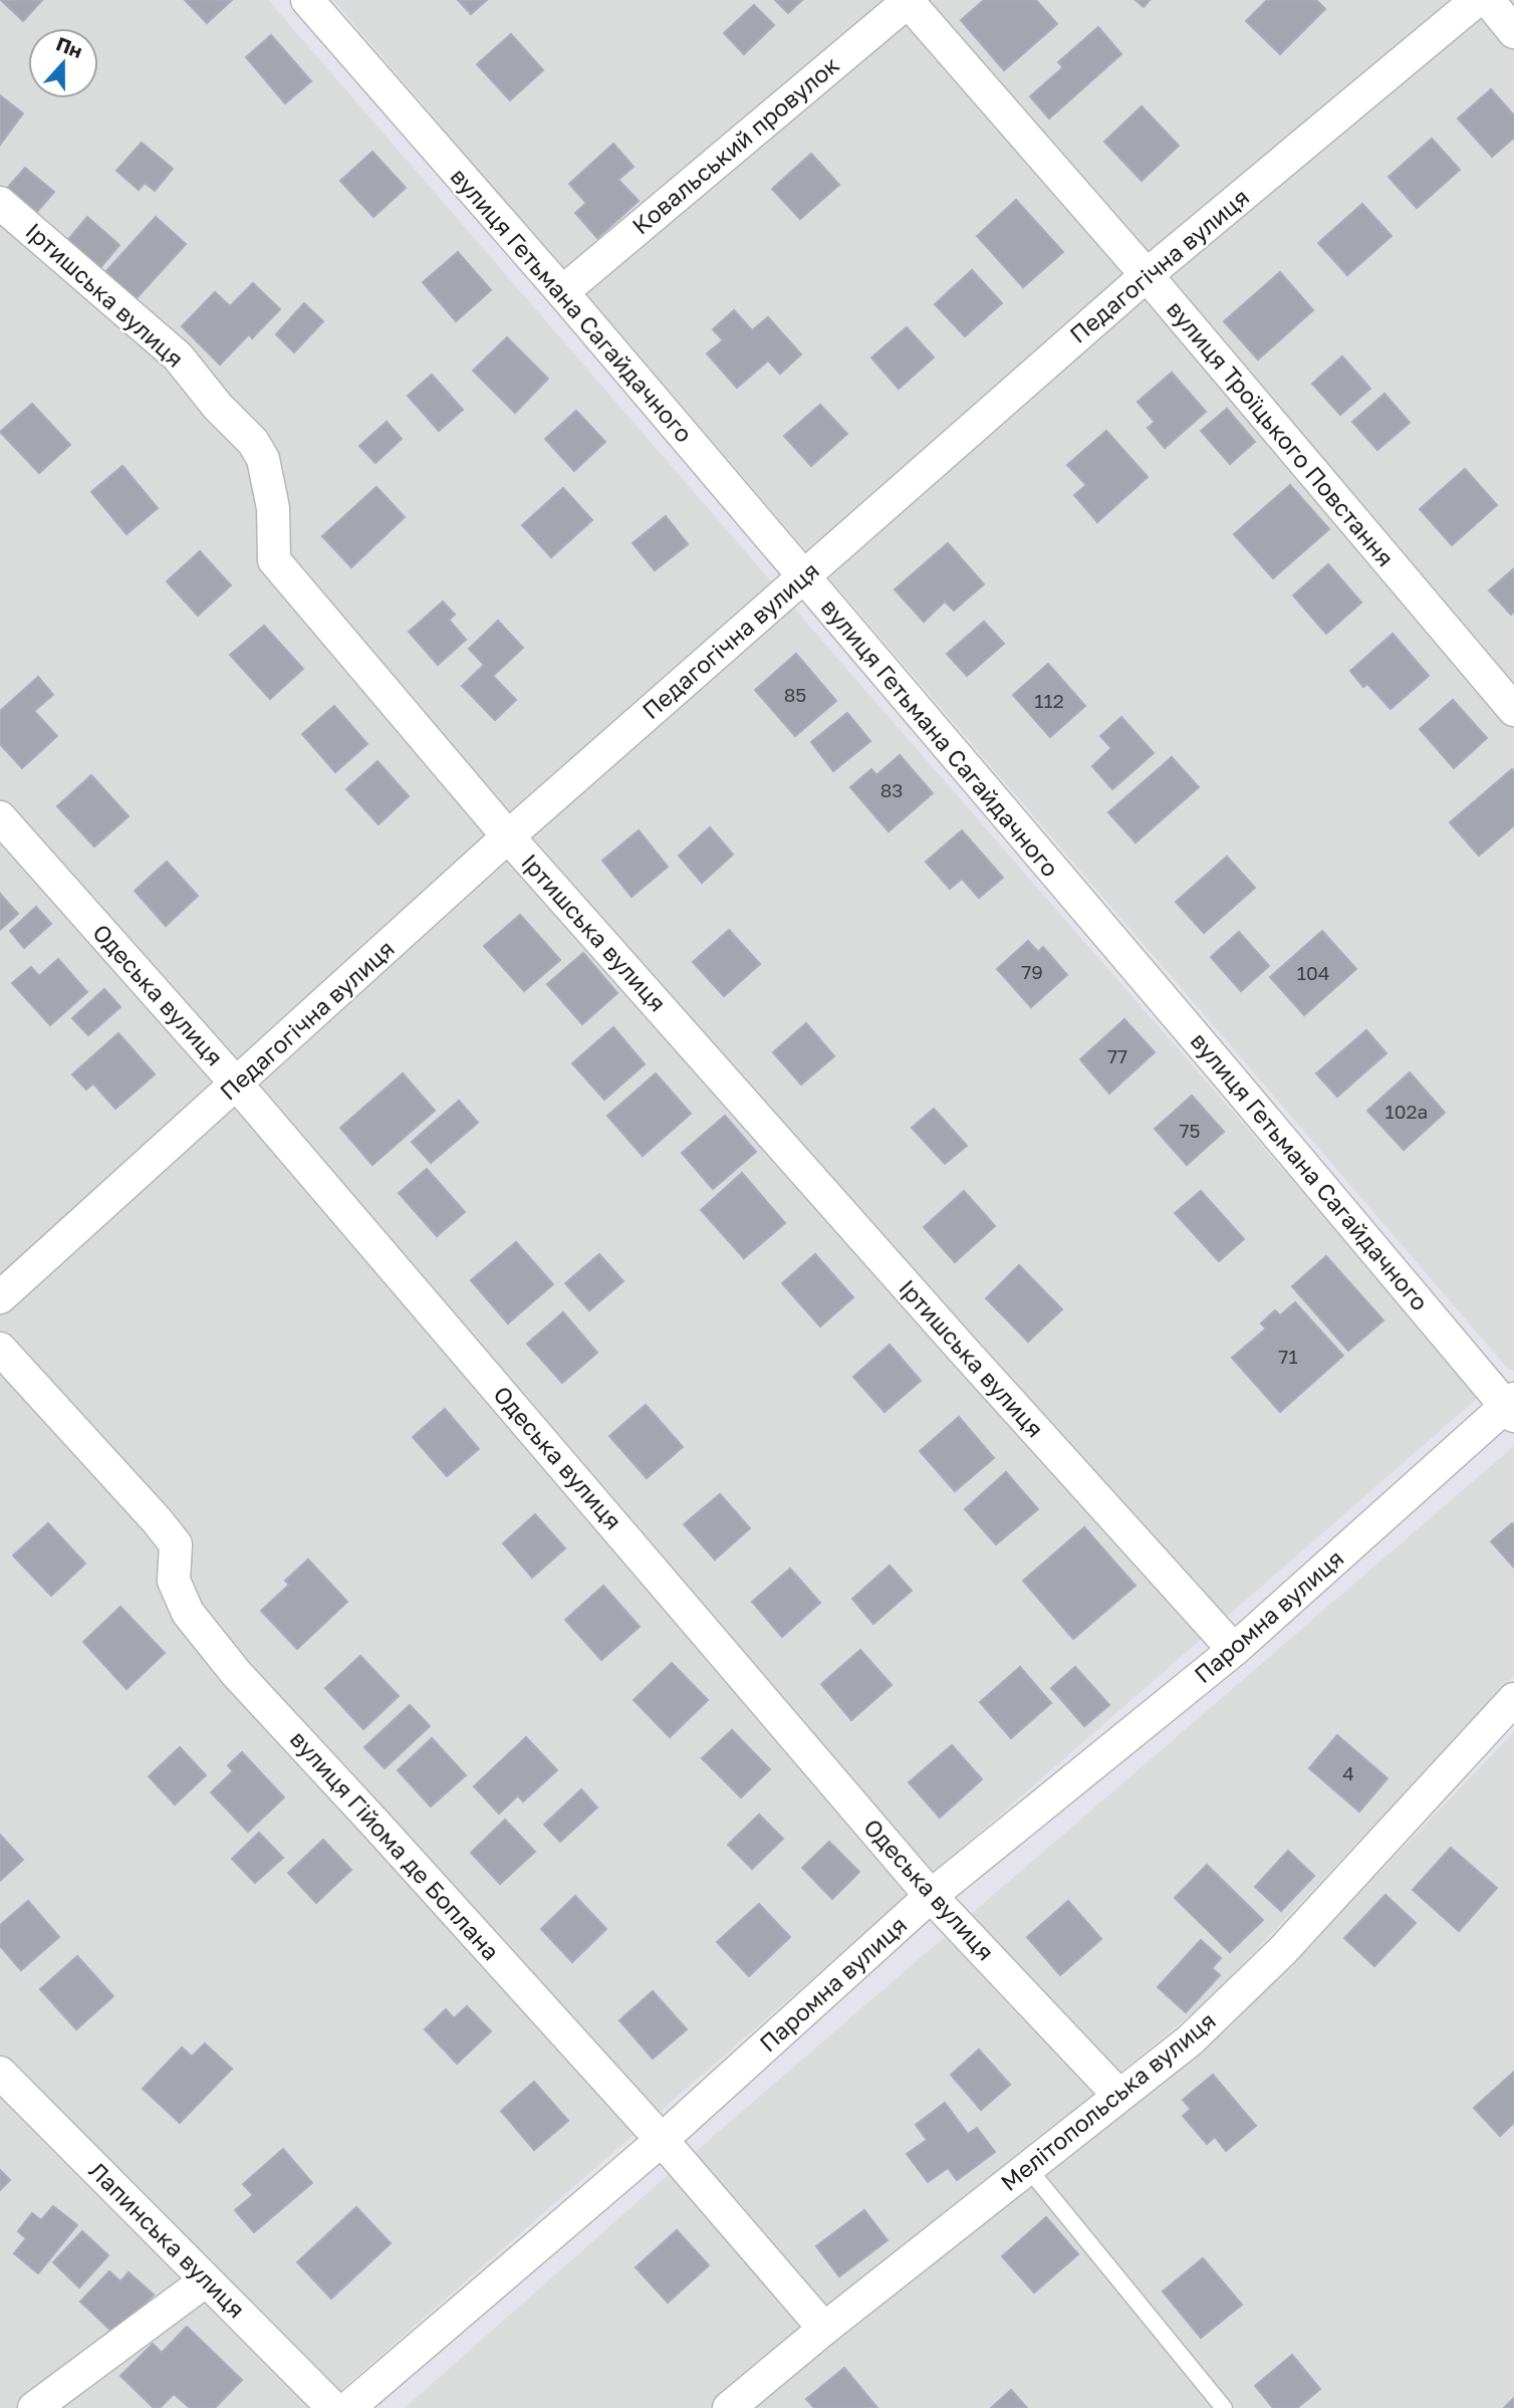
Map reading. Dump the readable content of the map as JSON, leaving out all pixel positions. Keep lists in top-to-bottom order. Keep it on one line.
{"streets":{"street":["Ковальський провулок","Педагогічна вулиця","Іртишська вулиця","вулиця Гетьмана Сагайдачного","вулиця Троїцького Повстання","Одеська вулиця","Паромна вулиця","вулиця Гійома де Боплана","Мелітопольська вулиця","Лапинська вулиця"]},"crossings":[["Ковальський провулок","вулиця Гетьмана Сагайдачного"],["Ковальський провулок","вулиця Троїцького Повстання"],["Педагогічна вулиця","Іртишська вулиця"],["Педагогічна вулиця","вулиця Гетьмана Сагайдачного"],["Педагогічна вулиця","вулиця Троїцького Повстання"],["Педагогічна вулиця","Одеська вулиця"],["Іртишська вулиця","Паромна вулиця"],["вулиця Гетьмана Сагайдачного","Паромна вулиця"],["Одеська вулиця","Паромна вулиця"],["Одеська вулиця","Мелітопольська вулиця"],["Паромна вулиця","вулиця Гійома де Боплана"],["вулиця Гійома де Боплана","Мелітопольська вулиця"]],"house_numbers":["85","112","83","79","104","77","102а","75","71","4"],"north":"top"}
